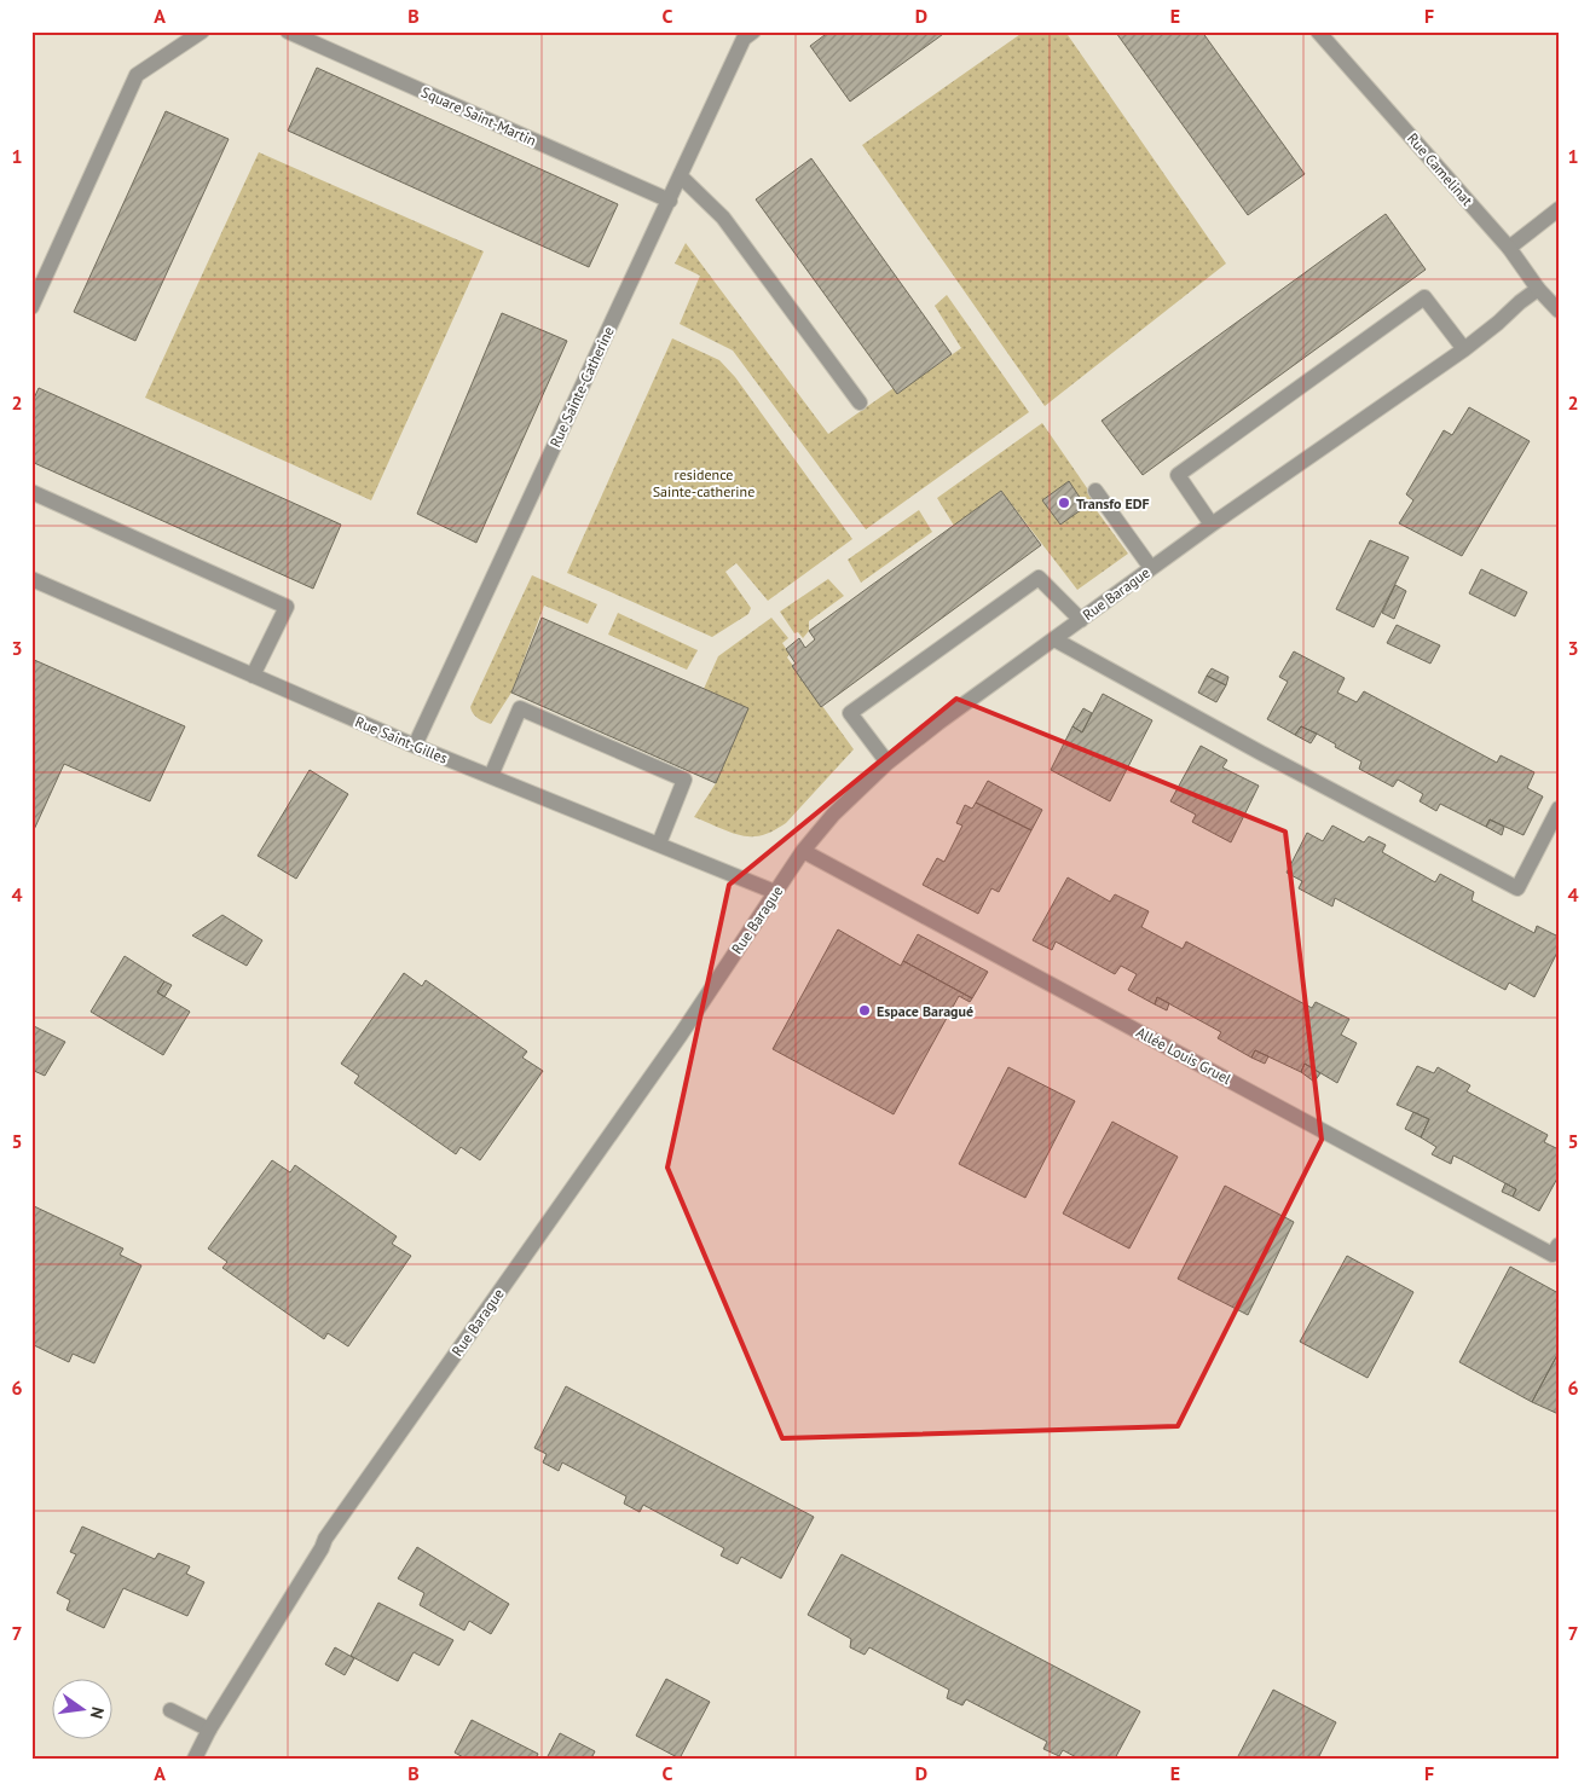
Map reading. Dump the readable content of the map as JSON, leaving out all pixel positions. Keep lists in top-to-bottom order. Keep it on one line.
{"streets":{"street":["Square Saint-Martin","Rue Camelinat","Rue Sainte-Catherine","Rue Barague","Rue Saint-Gilles","Allée Louis Gruel"]},"crossings":[["Square Saint-Martin","Rue Sainte-Catherine"],["Rue Camelinat","Rue Barague"],["Rue Sainte-Catherine","Rue Saint-Gilles"],["Rue Barague","Rue Saint-Gilles"],["Rue Barague","Allée Louis Gruel"]],"parks":["residence Sainte-catherine"],"places":["Transfo EDF","Espace Baragué"],"north":"right","grid":{"columns":["A","B","C","D","E","F"],"rows":["1","2","3","4","5","6","7"]}}
